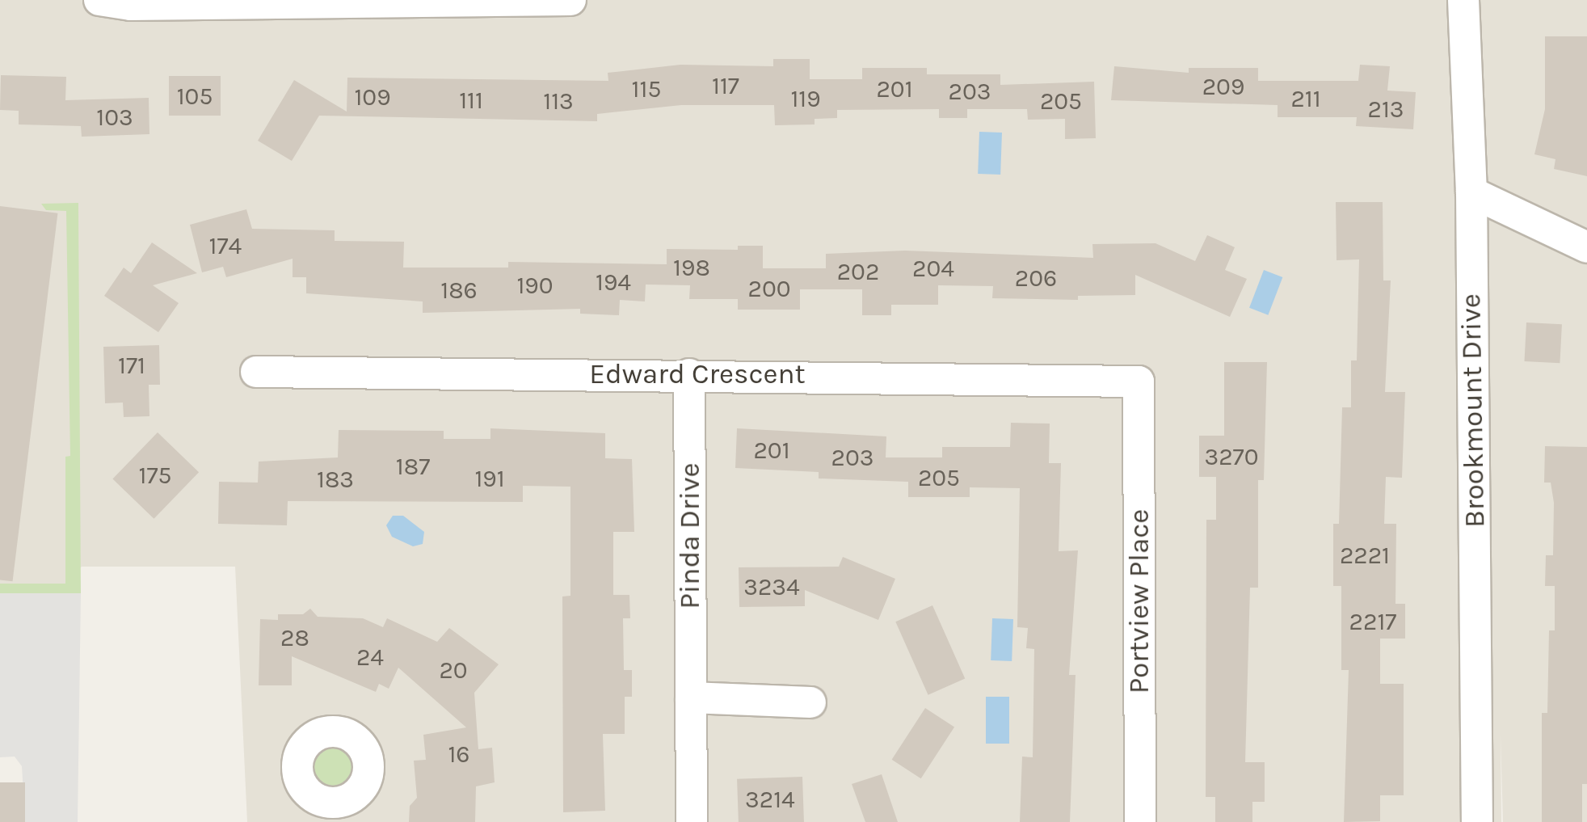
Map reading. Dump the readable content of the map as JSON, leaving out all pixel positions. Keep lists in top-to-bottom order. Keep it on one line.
{"streets":{"street":["Edward Crescent","Brookmount Drive","Pinda Drive","Portview Place"]},"crossings":[["Edward Crescent","Pinda Drive"],["Edward Crescent","Portview Place"]],"house_numbers":["117","209","115","201","203","105","109","119","211","111","113","205","213","103","174","198","204","202","206","194","190","200","186","171","201","3270","203","187","175","205","191","183","2221","3234","2217","28","24","20","16","3214"]}
